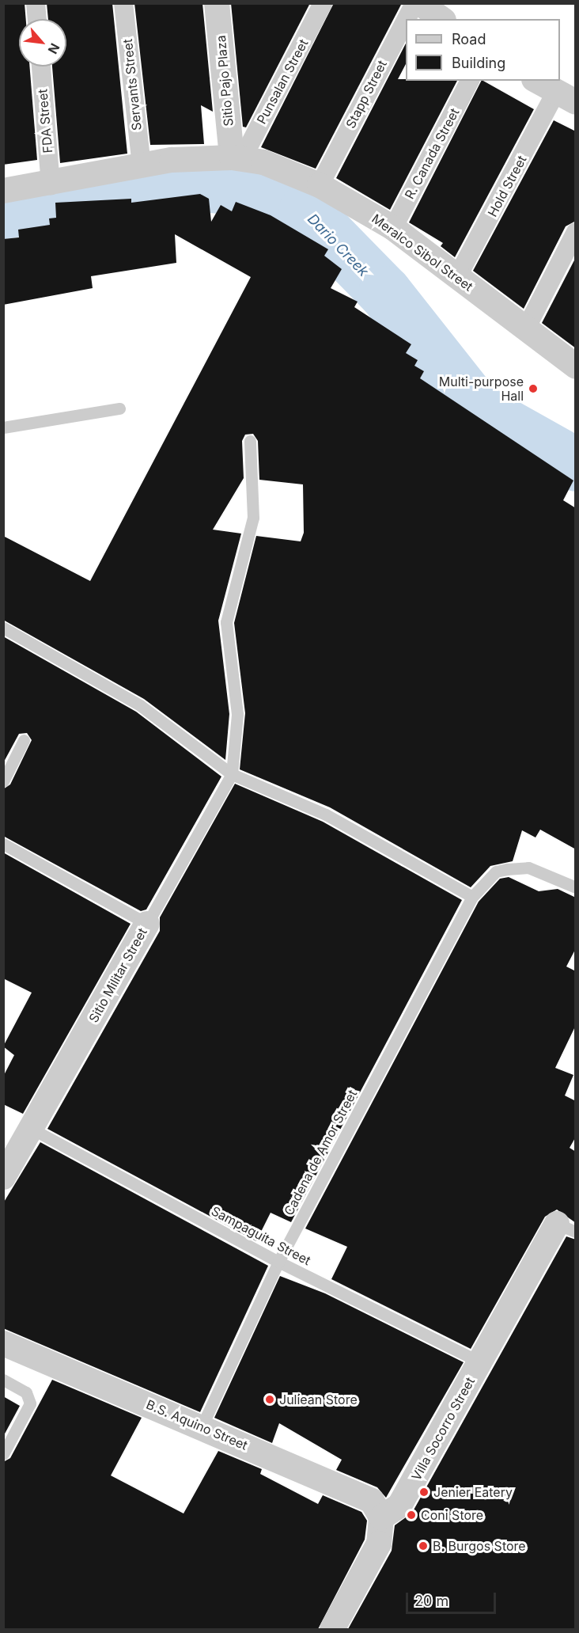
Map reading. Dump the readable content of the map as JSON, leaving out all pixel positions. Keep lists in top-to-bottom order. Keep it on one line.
{"streets":{"street":["Sitio Pajo Plaza","Punsalan Street","Servants Street","Stapp Street","FDA Street","R. Canada Street","Hold Street","Meralco Sibol Street","Sitio Militar Street","B.S. Aquino Street","Villa Socorro Street"],"lane":["Cadena de Amor Street","Sampaguita Street"]},"crossings":[["Sitio Pajo Plaza","Punsalan Street"],["Sitio Pajo Plaza","Meralco Sibol Street"],["Punsalan Street","Meralco Sibol Street"],["Servants Street","Meralco Sibol Street"],["Stapp Street","Meralco Sibol Street"],["FDA Street","Meralco Sibol Street"],["R. Canada Street","Meralco Sibol Street"],["Hold Street","Meralco Sibol Street"],["Sitio Militar Street","Sampaguita Street"],["Cadena de Amor Street","Sampaguita Street"],["Cadena de Amor Street","B.S. Aquino Street"],["Sampaguita Street","Villa Socorro Street"],["B.S. Aquino Street","Villa Socorro Street"]],"water":["Dario Creek"],"places":["Multi-purpose Hall","Juliean Store","Jenier Eatery","Coni Store","B. Burgos Store"],"legend":["Road","Building"],"scale_bar":"20 m","north":"bottom right"}
